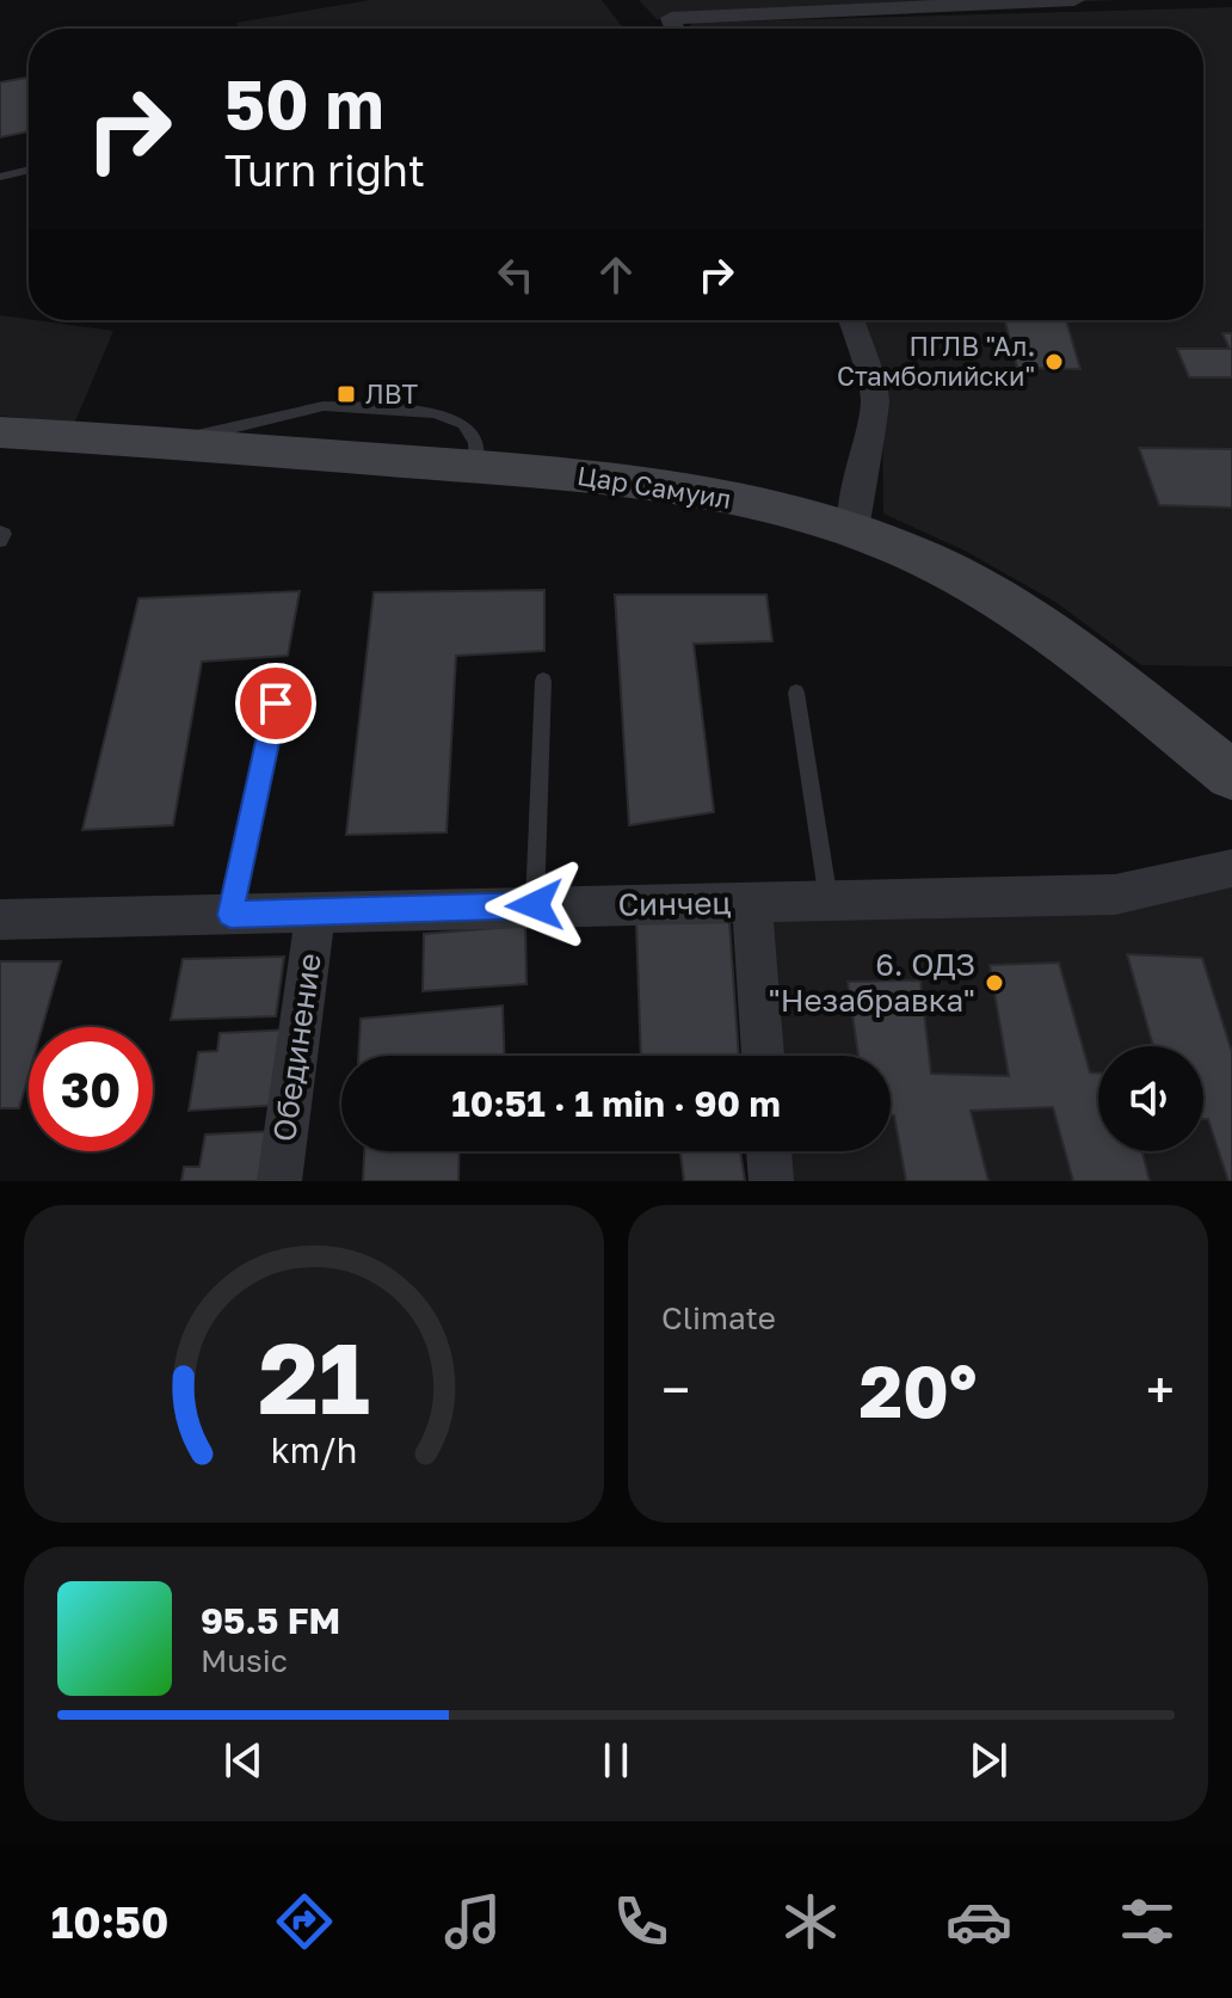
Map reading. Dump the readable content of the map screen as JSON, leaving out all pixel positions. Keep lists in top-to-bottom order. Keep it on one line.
{"streets":{"street":["Цар Самуил","Синчец","Обединение"]},"crossings":[["Синчец","Обединение"]],"places":{"other":["ПГЛВ \"Ал. Стамболийски\"","6. ОДЗ \"Незабравка\""],"transit":["ЛВТ"]},"page":{"turn":["50 m","Turn right"],"limit":"30","trip":"10:51 · 1 min · 90 m","tile":"Climate","heat":["−","20°","+"],"song":["95.5 FM","Music"],"tabs":"10:50","gauge":["21","km/h"]}}
